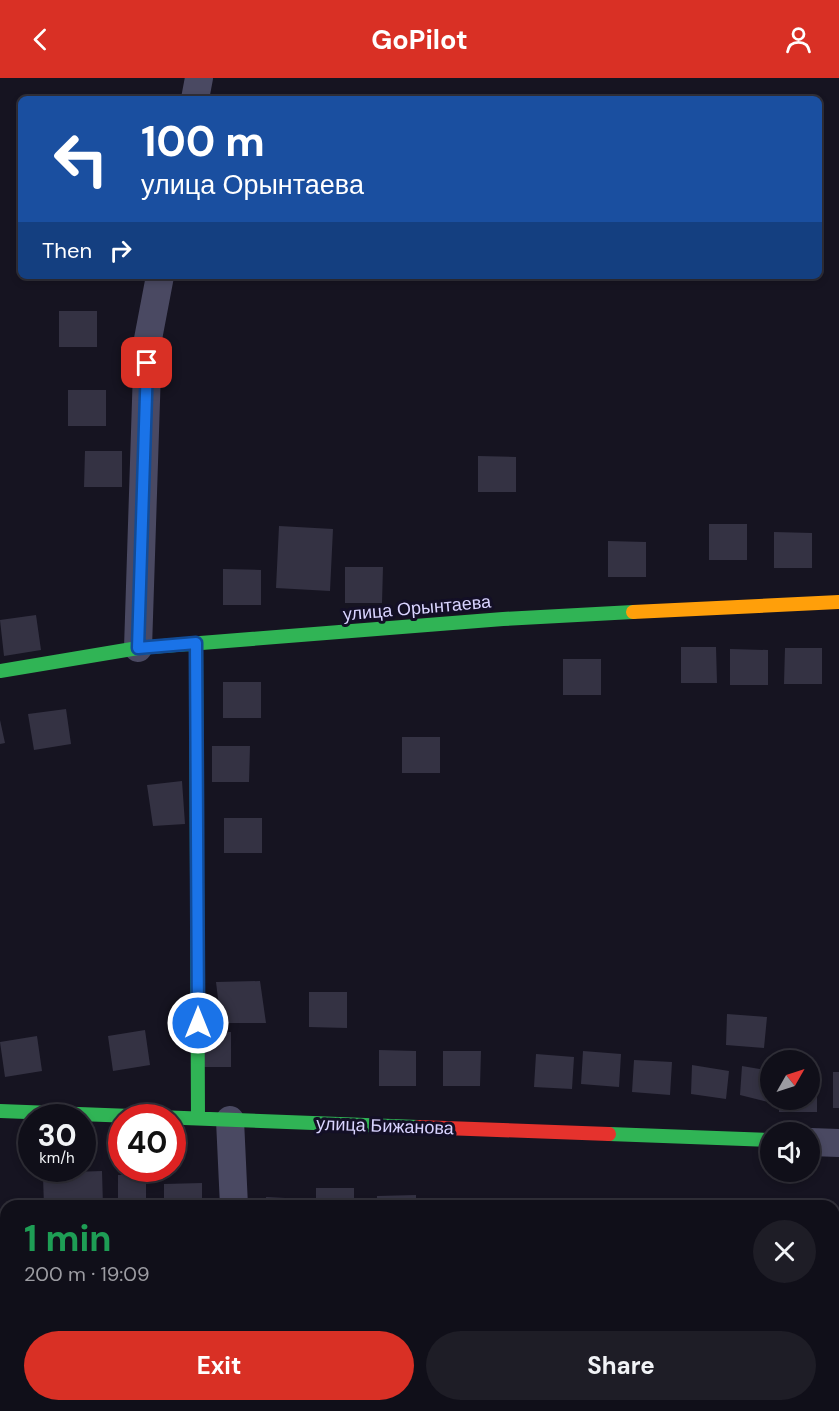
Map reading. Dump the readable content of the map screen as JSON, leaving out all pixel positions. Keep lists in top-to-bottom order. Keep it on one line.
{"streets":{"street":["улица Орынтаева","улица Бижанова"]},"north":"top right","page":{"header":"GoPilot","turn":["100 m","улица Орынтаева"],"then":"Then","speed":"30 km/h","limit":"40","heading":["1 min","200 m · 19:09"],"buttons":["Exit","Share"]}}
